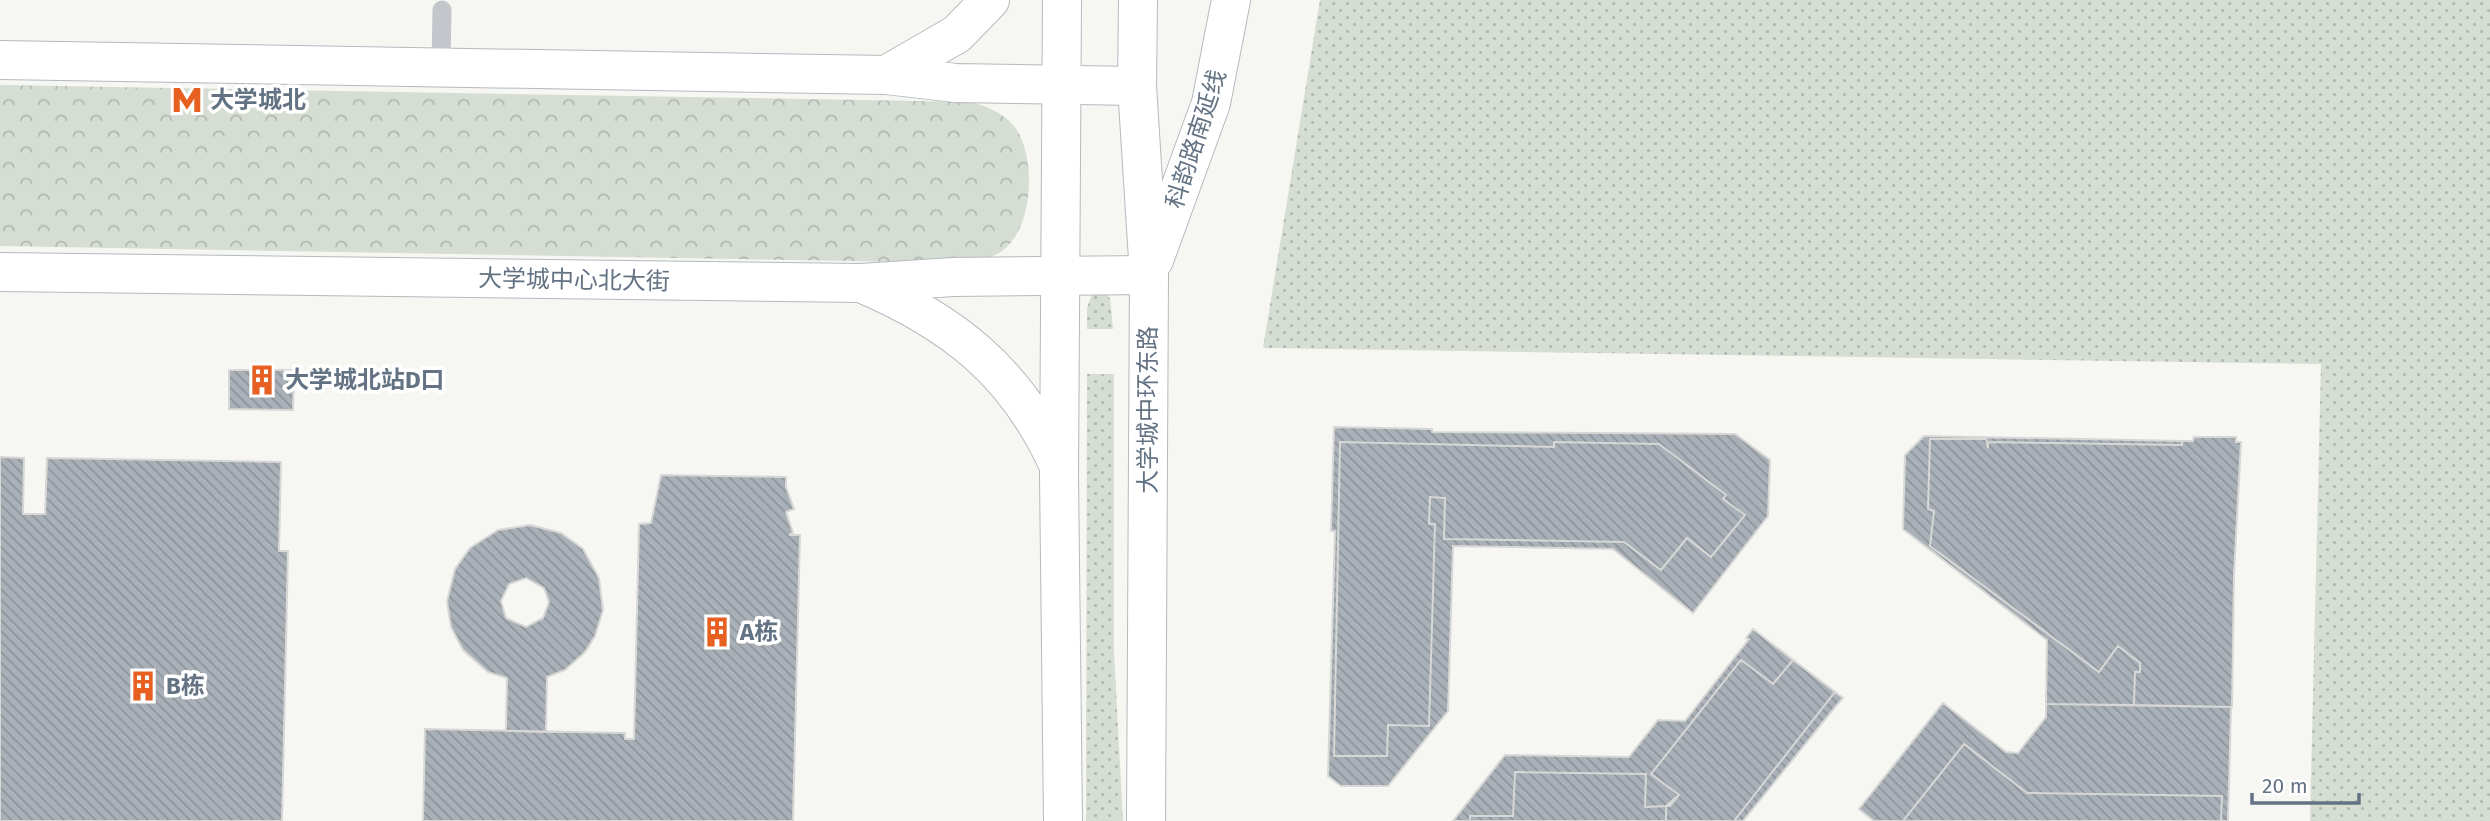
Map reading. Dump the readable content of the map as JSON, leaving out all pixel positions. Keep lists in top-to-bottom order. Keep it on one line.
{"streets":{"main road":["科韵路南延线","大学城中心北大街","大学城中环东路"]},"crossings":[["科韵路南延线","大学城中心北大街"],["科韵路南延线","大学城中环东路"],["大学城中心北大街","大学城中环东路"]],"places":{"metro station":["大学城北"],"building":["大学城北站D口","A栋","B栋"]},"scale_bar":"20 m"}
